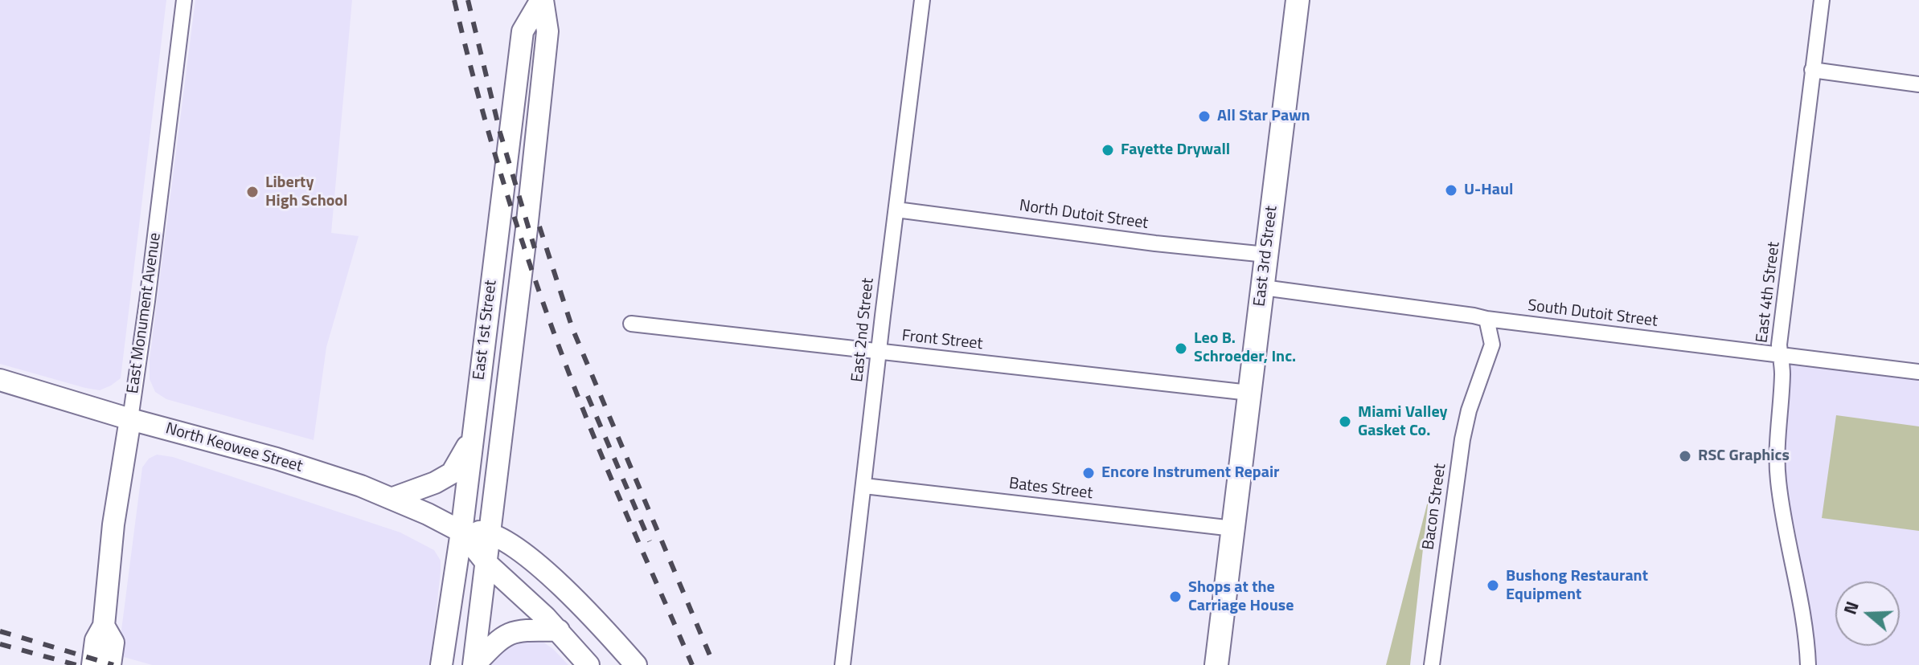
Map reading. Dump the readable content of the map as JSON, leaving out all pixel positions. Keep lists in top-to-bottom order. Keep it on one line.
{"streets":{"main road":["East 3rd Street","East Monument Avenue","East 1st Street","North Keowee Street"],"street":["North Dutoit Street","East 4th Street","South Dutoit Street","East 2nd Street","Front Street","Bates Street","Bacon Street"]},"crossings":[["North Dutoit Street","East 3rd Street"],["North Dutoit Street","East 2nd Street"],["East 3rd Street","South Dutoit Street"],["East 3rd Street","Front Street"],["East 3rd Street","Bates Street"],["East 4th Street","South Dutoit Street"],["East Monument Avenue","North Keowee Street"],["South Dutoit Street","Bacon Street"],["East 1st Street","North Keowee Street"],["East 2nd Street","Front Street"],["East 2nd Street","Bates Street"]],"places":["All Star Pawn","Fayette Drywall","U-Haul","Liberty High School","Leo B. Schroeder, Inc.","Miami Valley Gasket Co.","RSC Graphics","Encore Instrument Repair","Bushong Restaurant Equipment","Shops at the Carriage House"],"north":"left"}
